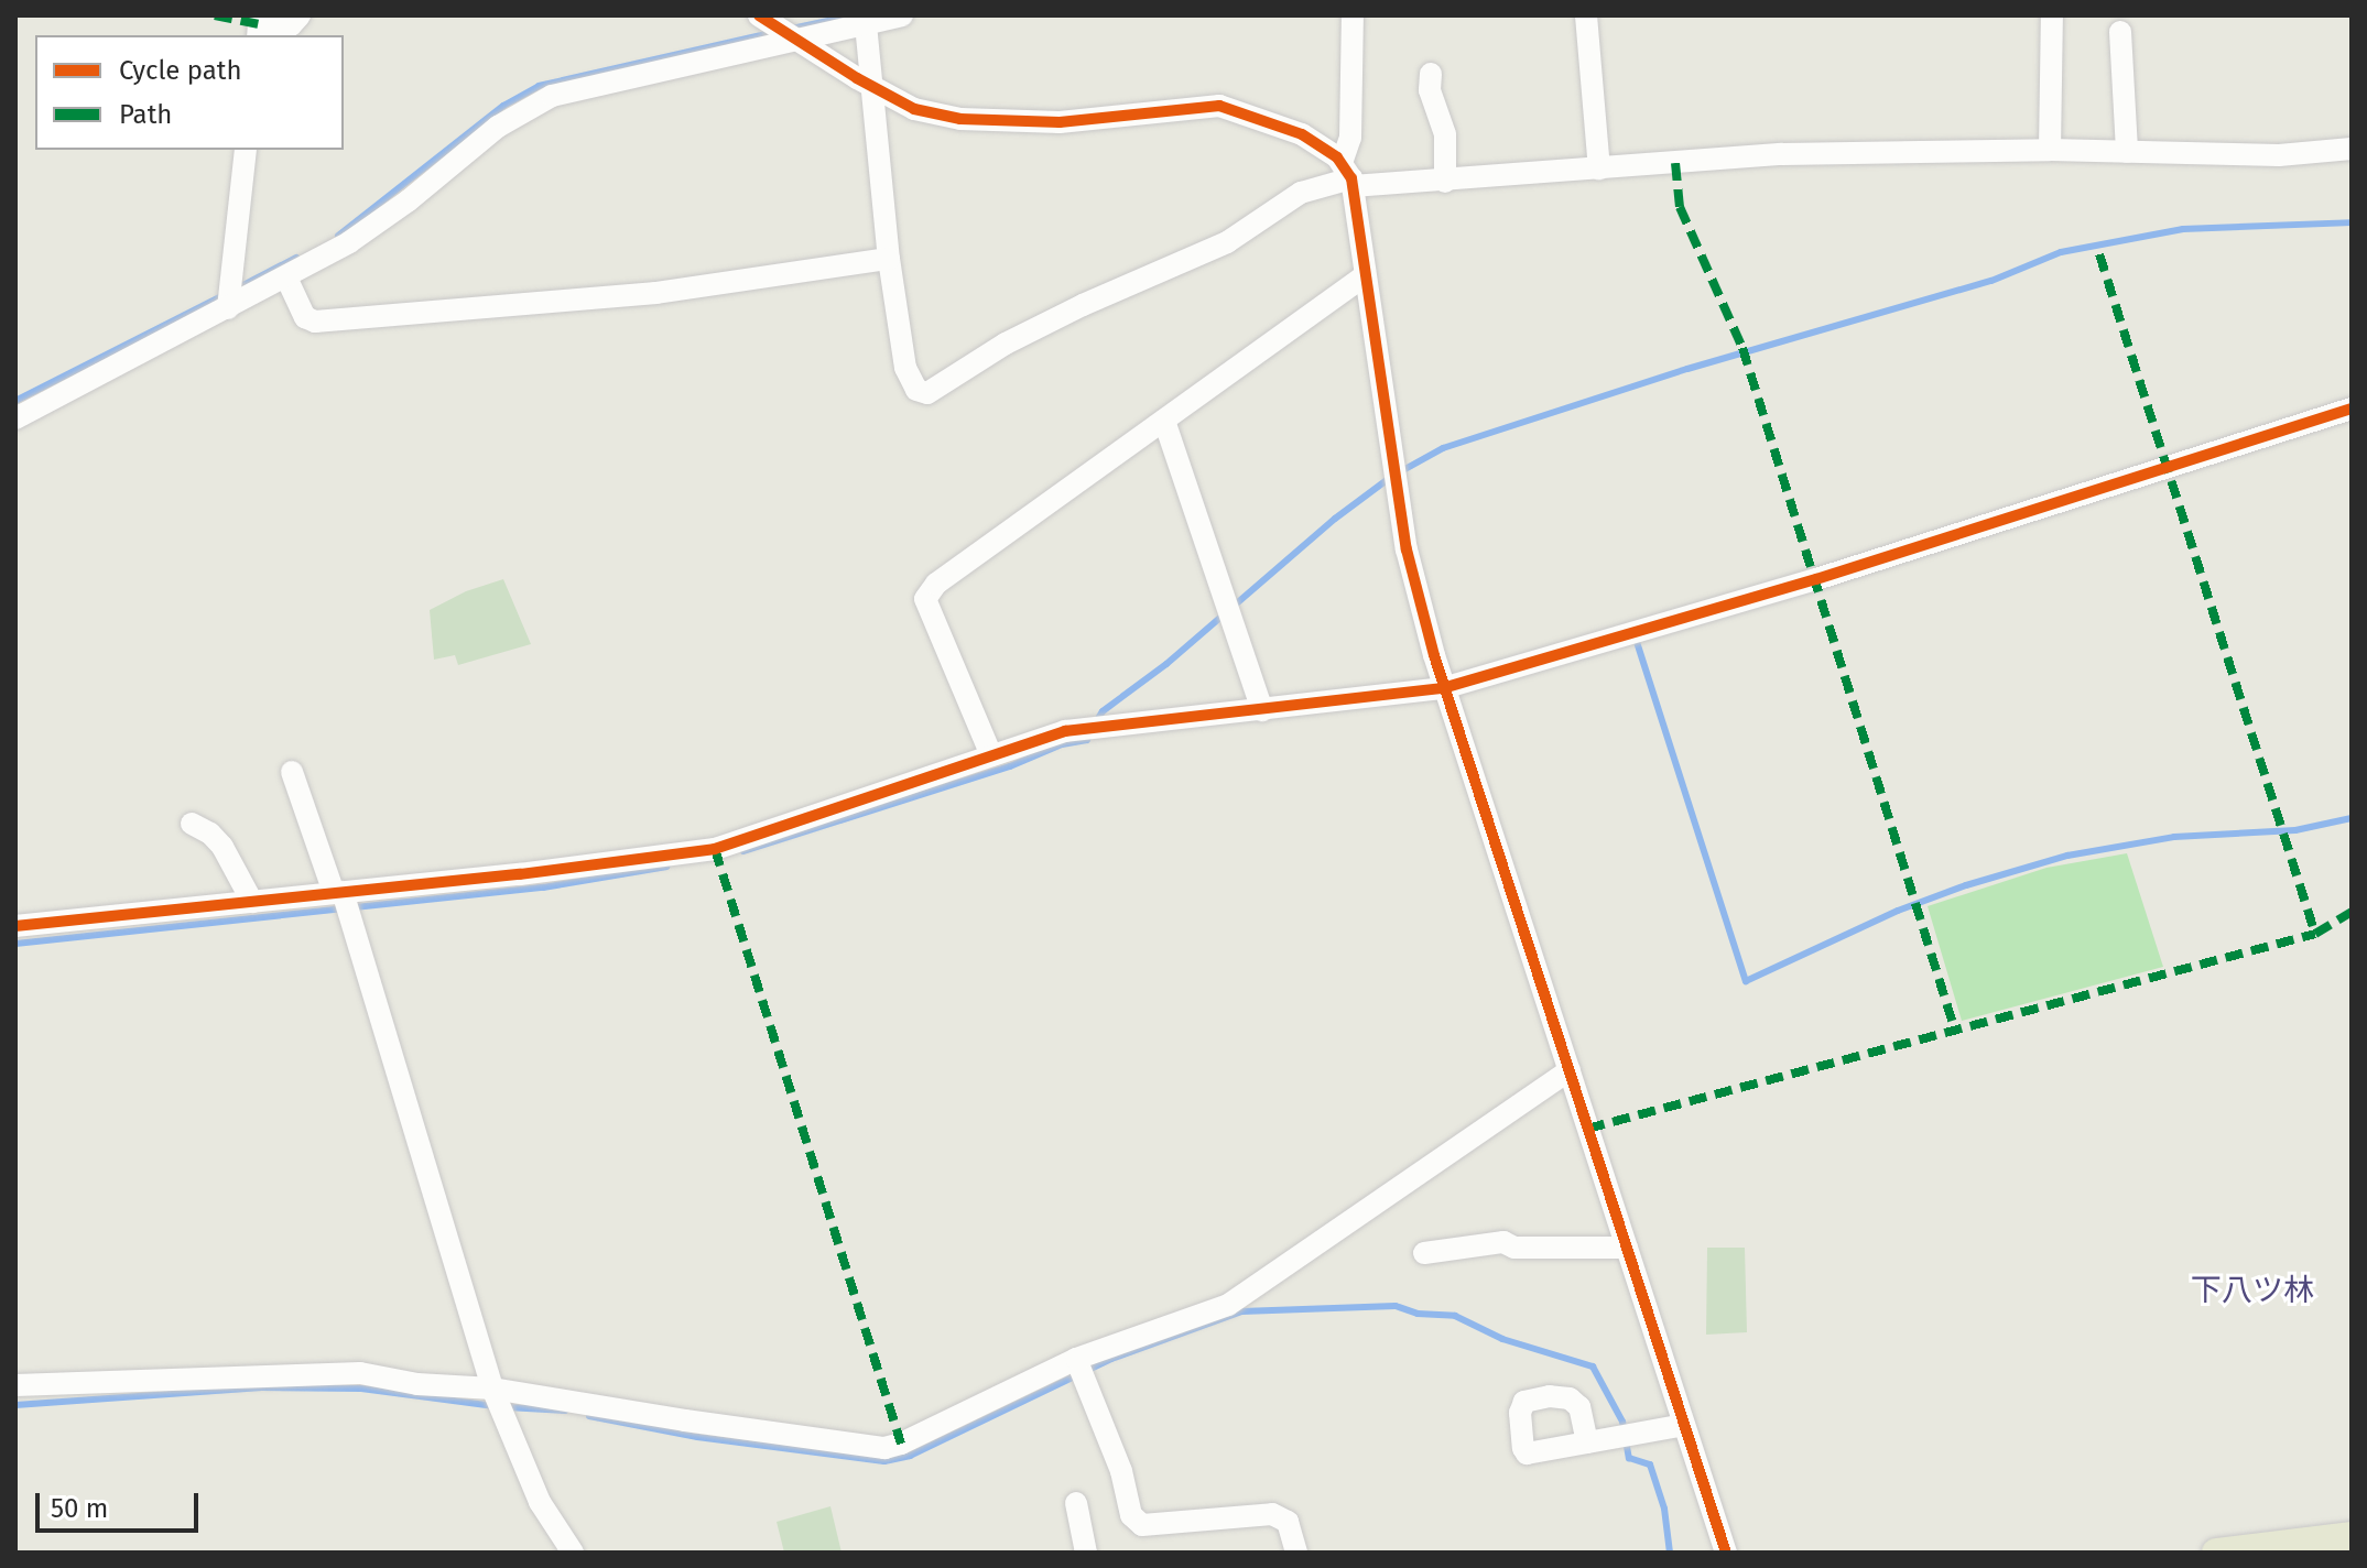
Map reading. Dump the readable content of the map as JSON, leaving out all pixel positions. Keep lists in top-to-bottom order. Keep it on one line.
{"districts":["下八ツ林"],"legend":["Cycle path","Path"],"scale_bar":"50 m"}
